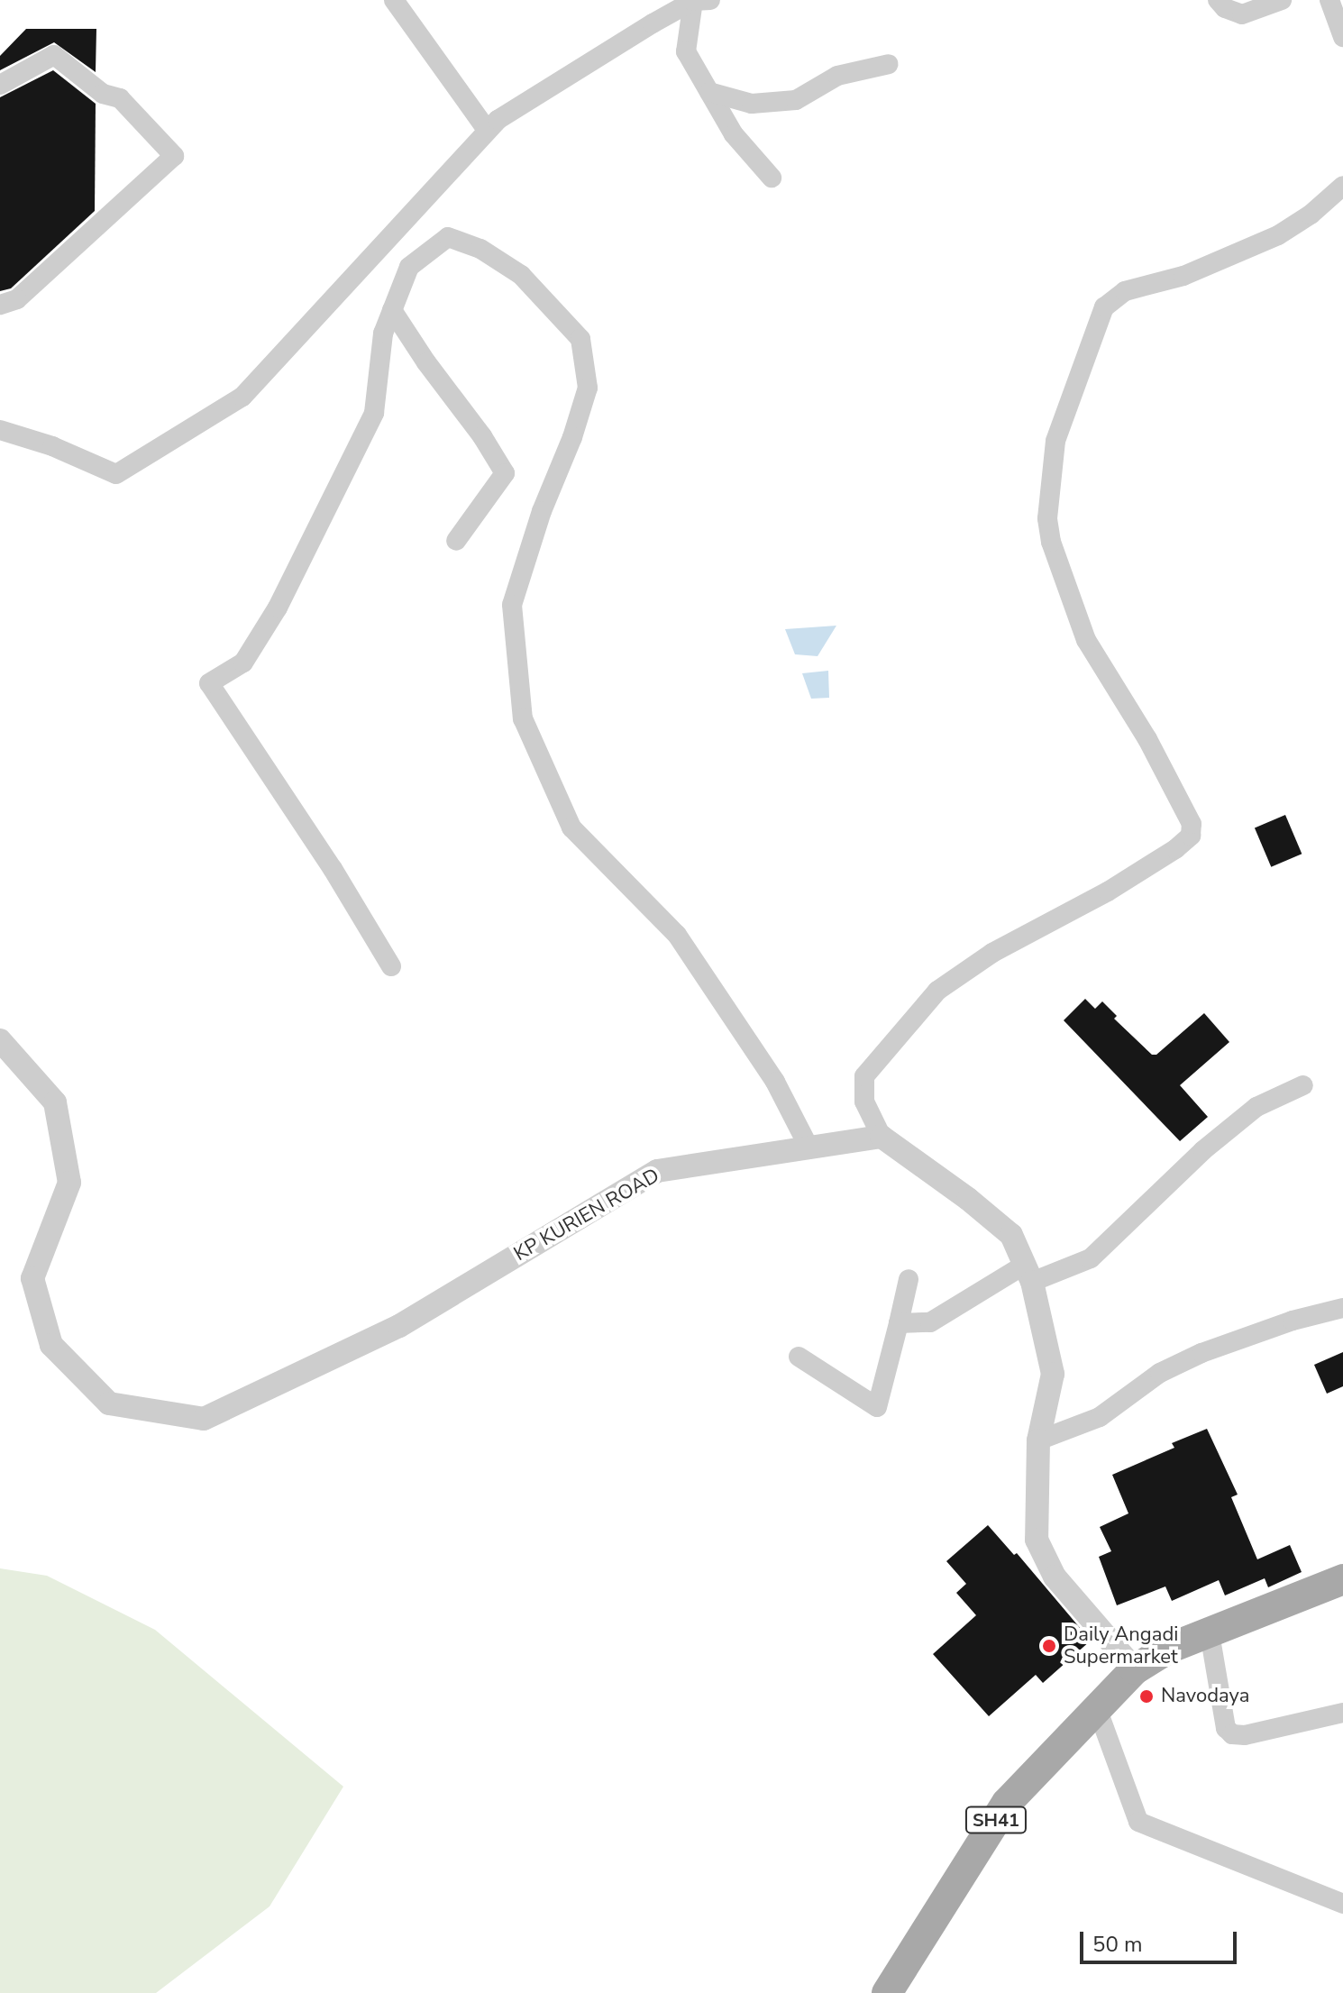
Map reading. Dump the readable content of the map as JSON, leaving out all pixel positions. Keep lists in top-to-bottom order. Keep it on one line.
{"streets":{"main road":["SH41"],"street":["KP KURIEN ROAD"]},"places":["Daily Angadi Supermarket","Navodaya"],"scale_bar":"50 m"}
